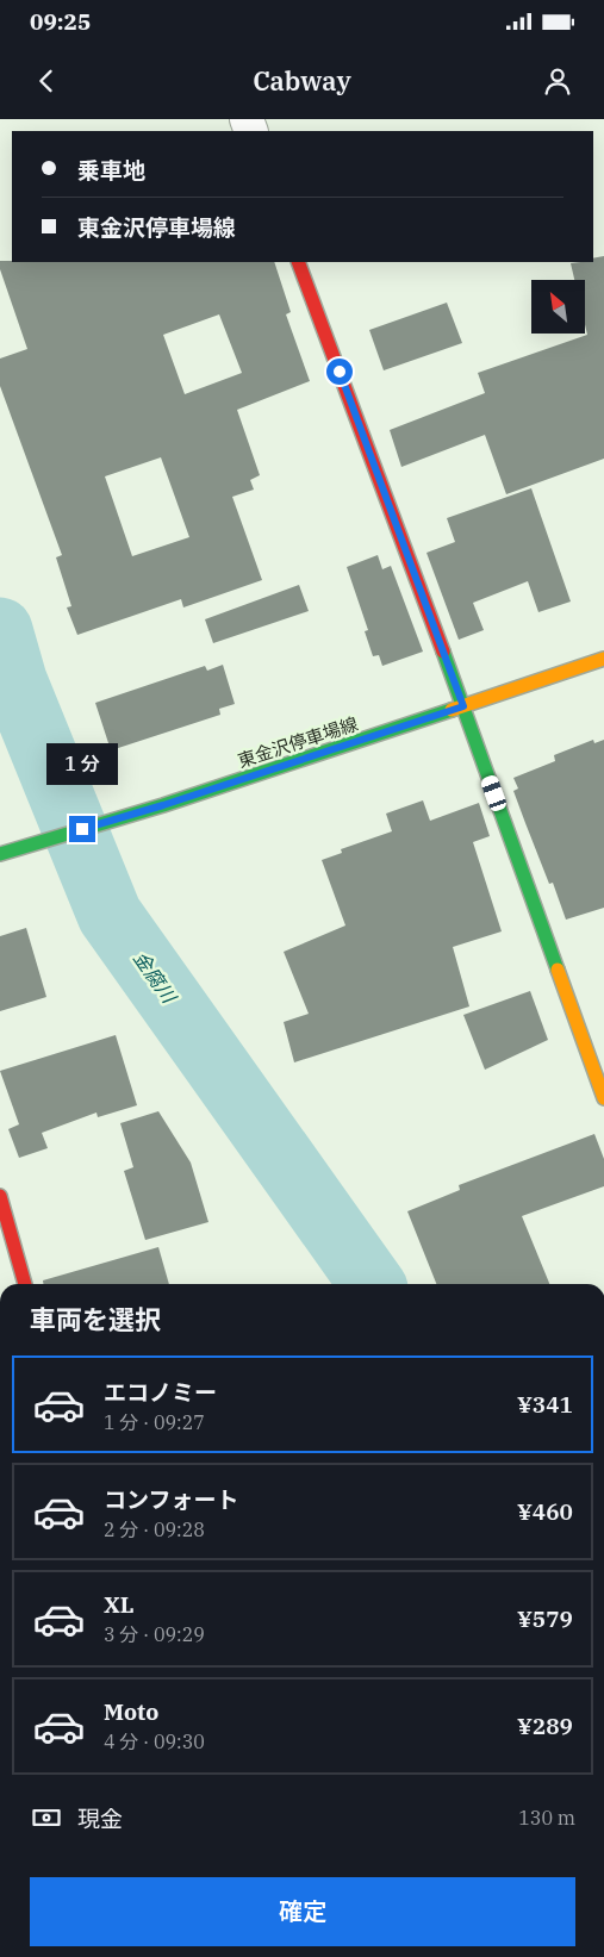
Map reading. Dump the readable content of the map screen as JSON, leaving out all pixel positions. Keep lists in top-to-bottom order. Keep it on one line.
{"streets":{"street":["東金沢停車場線"]},"water":["金腐川"],"north":"top left","page":{"status":"09:25","header":"Cabway","banner":["乗車地","東金沢停車場線"],"bubble":"1 分","heading":"車両を選択","list":[{"name":"エコノミー","note":"1 分 · 09:27","value":"¥341"},{"name":"コンフォート","note":"2 分 · 09:28","value":"¥460"},{"name":"XL","note":"3 分 · 09:29","value":"¥579"},{"name":"Moto","note":"4 分 · 09:30","value":"¥289"}],"pay":["現金","130 m"],"buttons":"確定"}}
